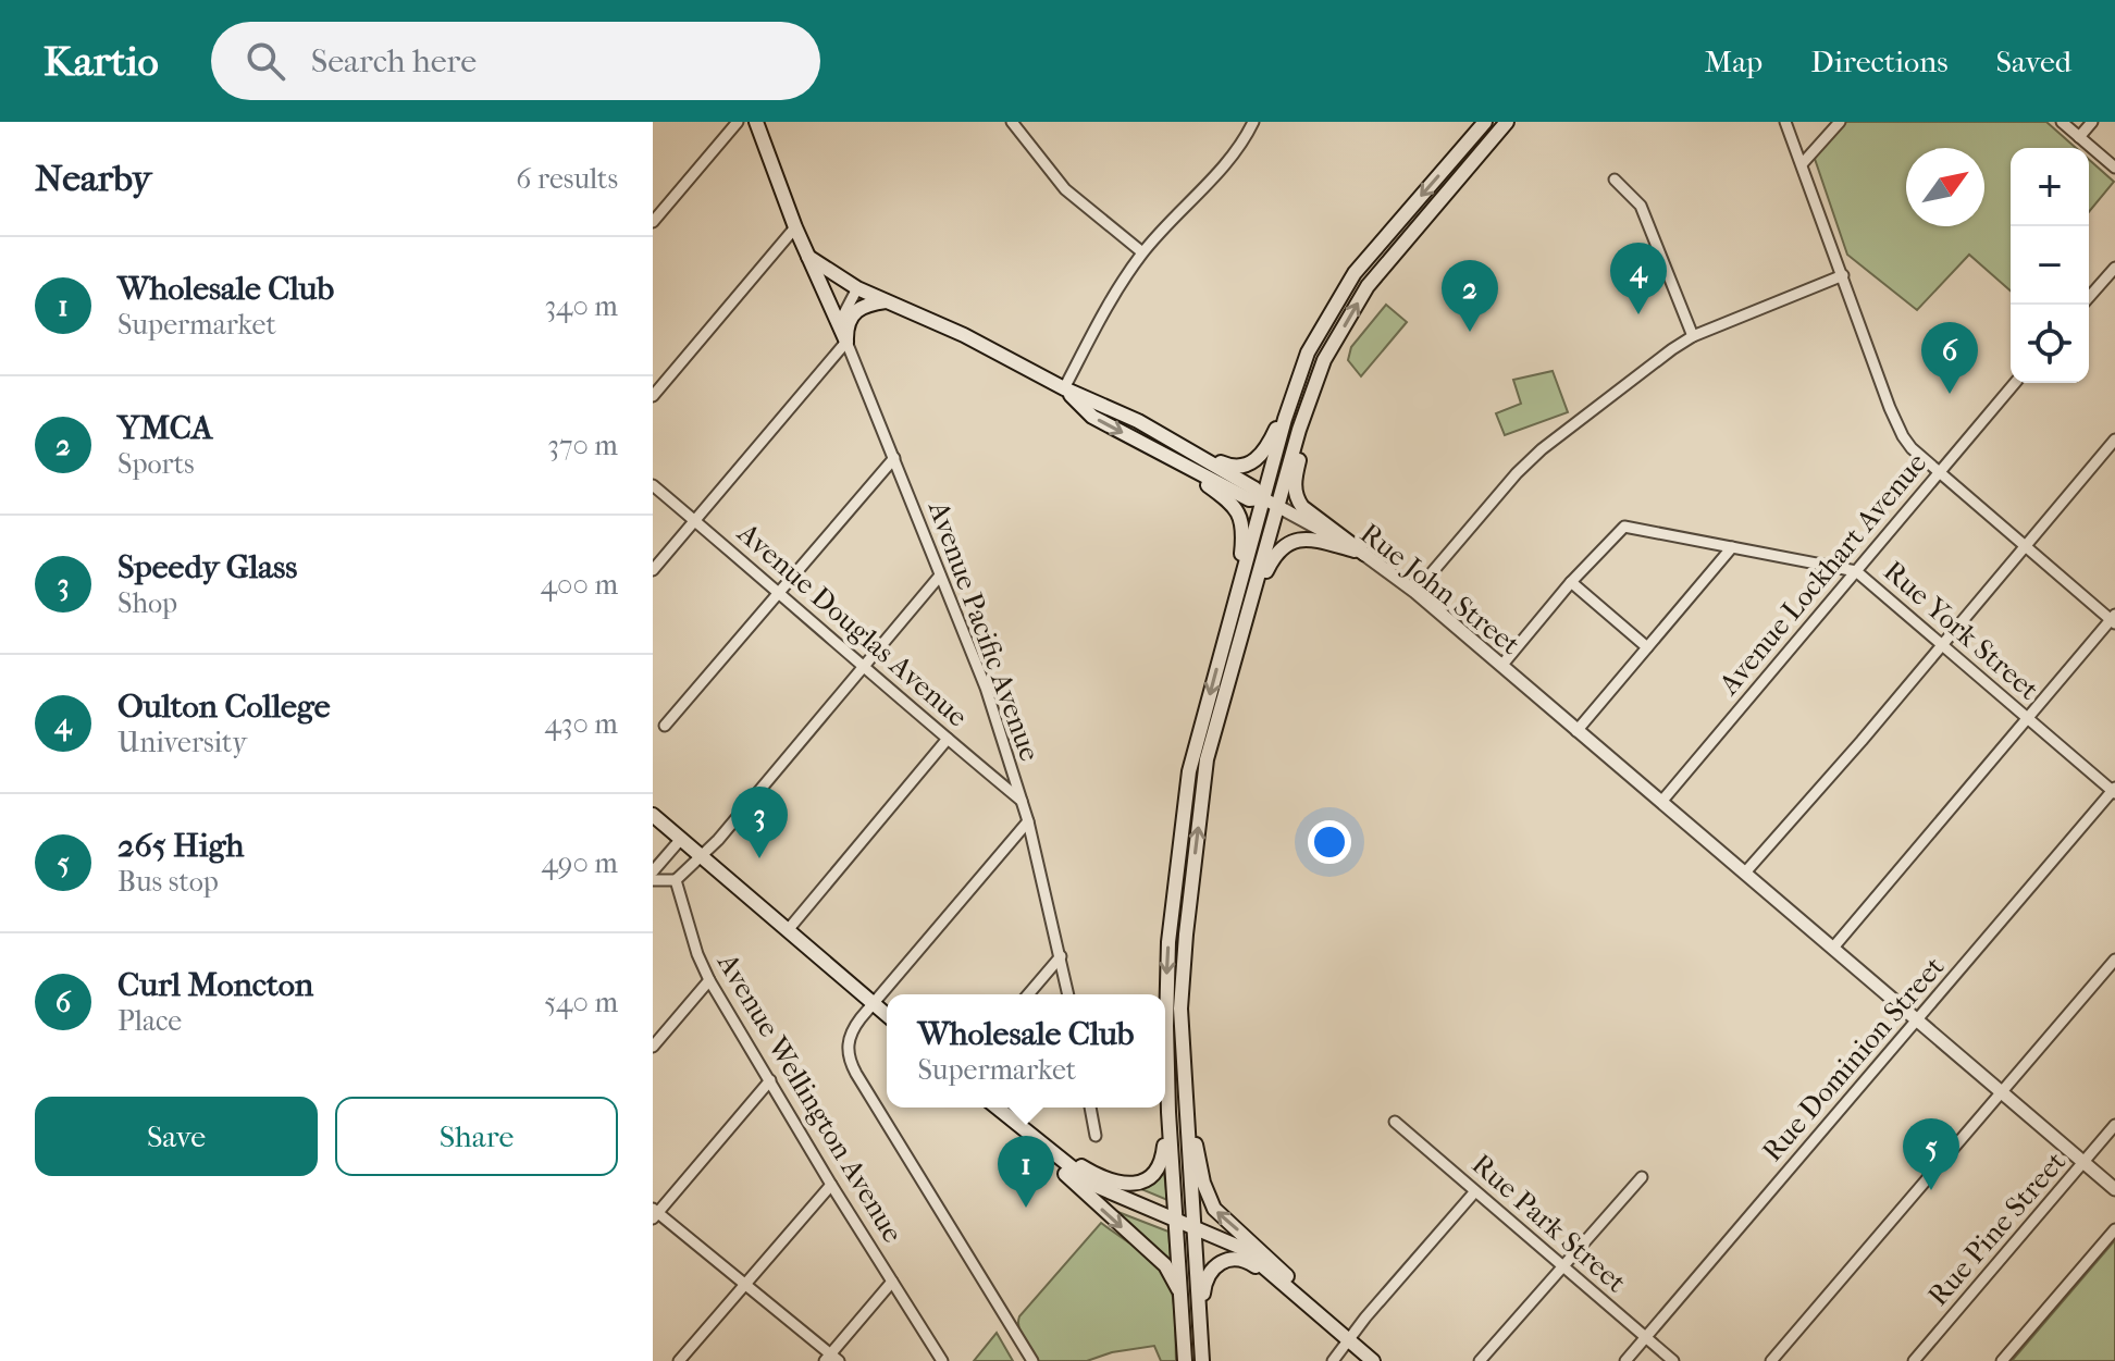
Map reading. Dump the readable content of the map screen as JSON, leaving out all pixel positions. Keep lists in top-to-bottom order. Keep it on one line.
{"streets":{"street":["Avenue Lockhart Avenue","Rue John Street","Avenue Douglas Avenue","Rue York Street","Avenue Pacific Avenue","Rue Dominion Street","Avenue Wellington Avenue","Rue Park Street","Rue Pine Street"]},"crossings":[["Avenue Lockhart Avenue","Rue John Street"],["Avenue Lockhart Avenue","Rue York Street"],["Rue John Street","Rue Dominion Street"],["Avenue Douglas Avenue","Avenue Pacific Avenue"],["Rue York Street","Rue Dominion Street"],["Rue Dominion Street","Rue Park Street"]],"north":"top right","page":{"header":"Kartio","search":"Search here","nav":["Map","Directions","Saved"],"heading":["Nearby","6 results"],"map_buttons":["+","−"],"list":[{"mark":"1","name":"Wholesale Club","note":"Supermarket","value":"340 m"},{"mark":"2","name":"YMCA","note":"Sports","value":"370 m"},{"mark":"3","name":"Speedy Glass","note":"Shop","value":"400 m"},{"mark":"4","name":"Oulton College","note":"University","value":"430 m"},{"mark":"5","name":"265 High","note":"Bus stop","value":"490 m"},{"mark":"6","name":"Curl Moncton","note":"Place","value":"540 m"}],"pins":["4","2","6","3","5","1"],"popup":["Wholesale Club","Supermarket"],"buttons":["Save","Share"]}}
